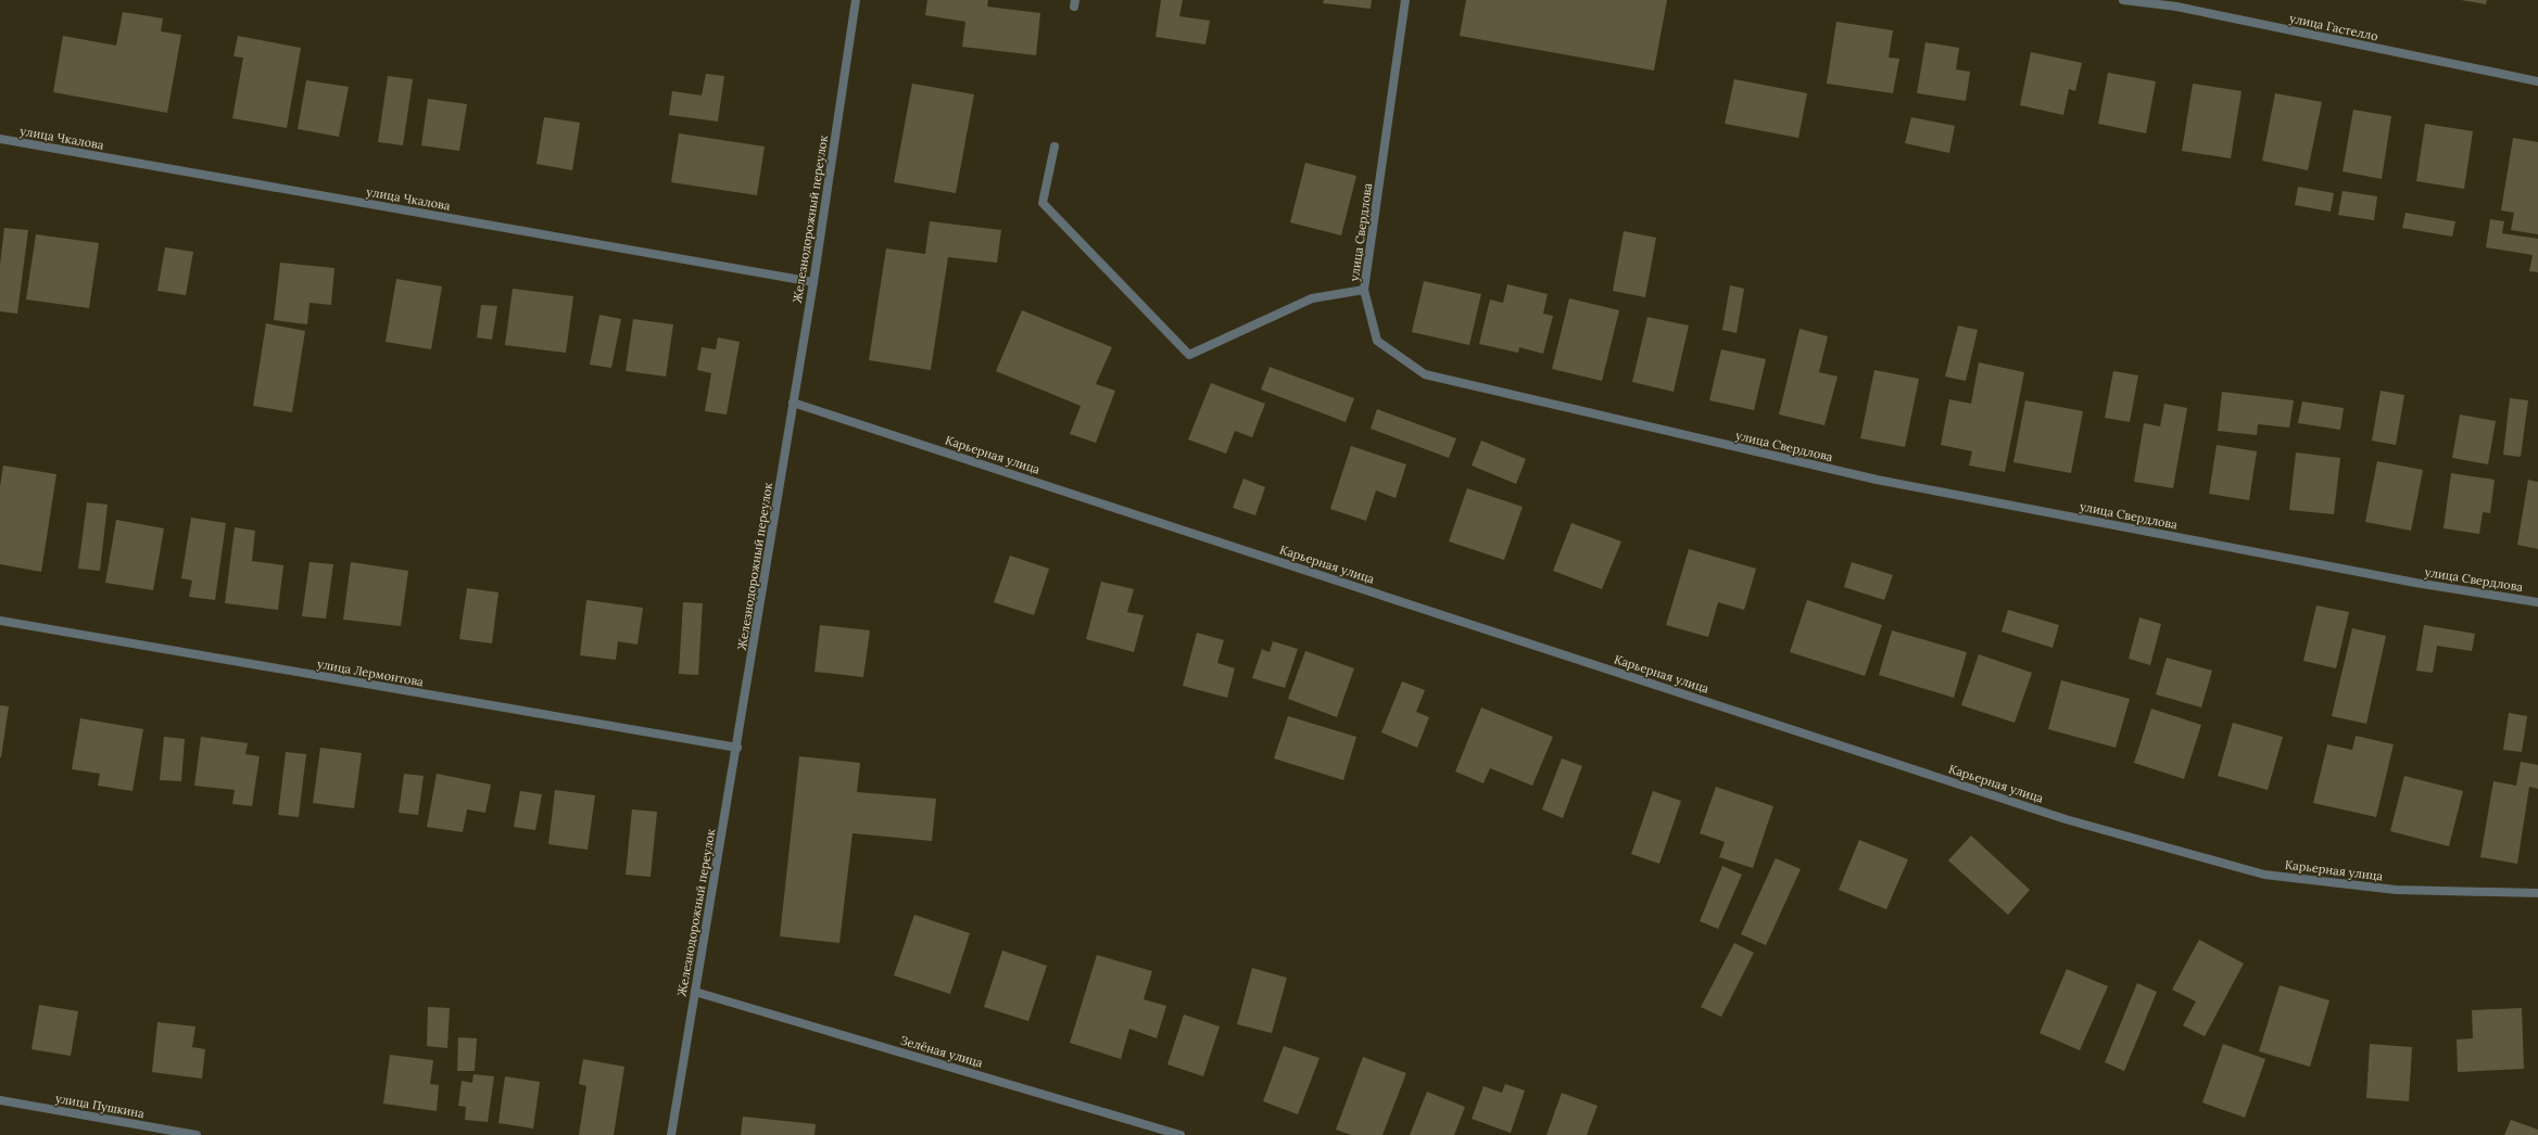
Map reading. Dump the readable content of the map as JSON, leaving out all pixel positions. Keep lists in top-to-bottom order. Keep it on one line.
{"streets":{"street":["улица Гастелло","улица Чкалова","Железнодорожный переулок","улица Свердлова","Карьерная улица","улица Лермонтова","Зелёная улица","улица Пушкина"]},"crossings":[["улица Чкалова","Железнодорожный переулок"],["Железнодорожный переулок","Карьерная улица"],["Железнодорожный переулок","улица Лермонтова"],["Железнодорожный переулок","Зелёная улица"]]}
